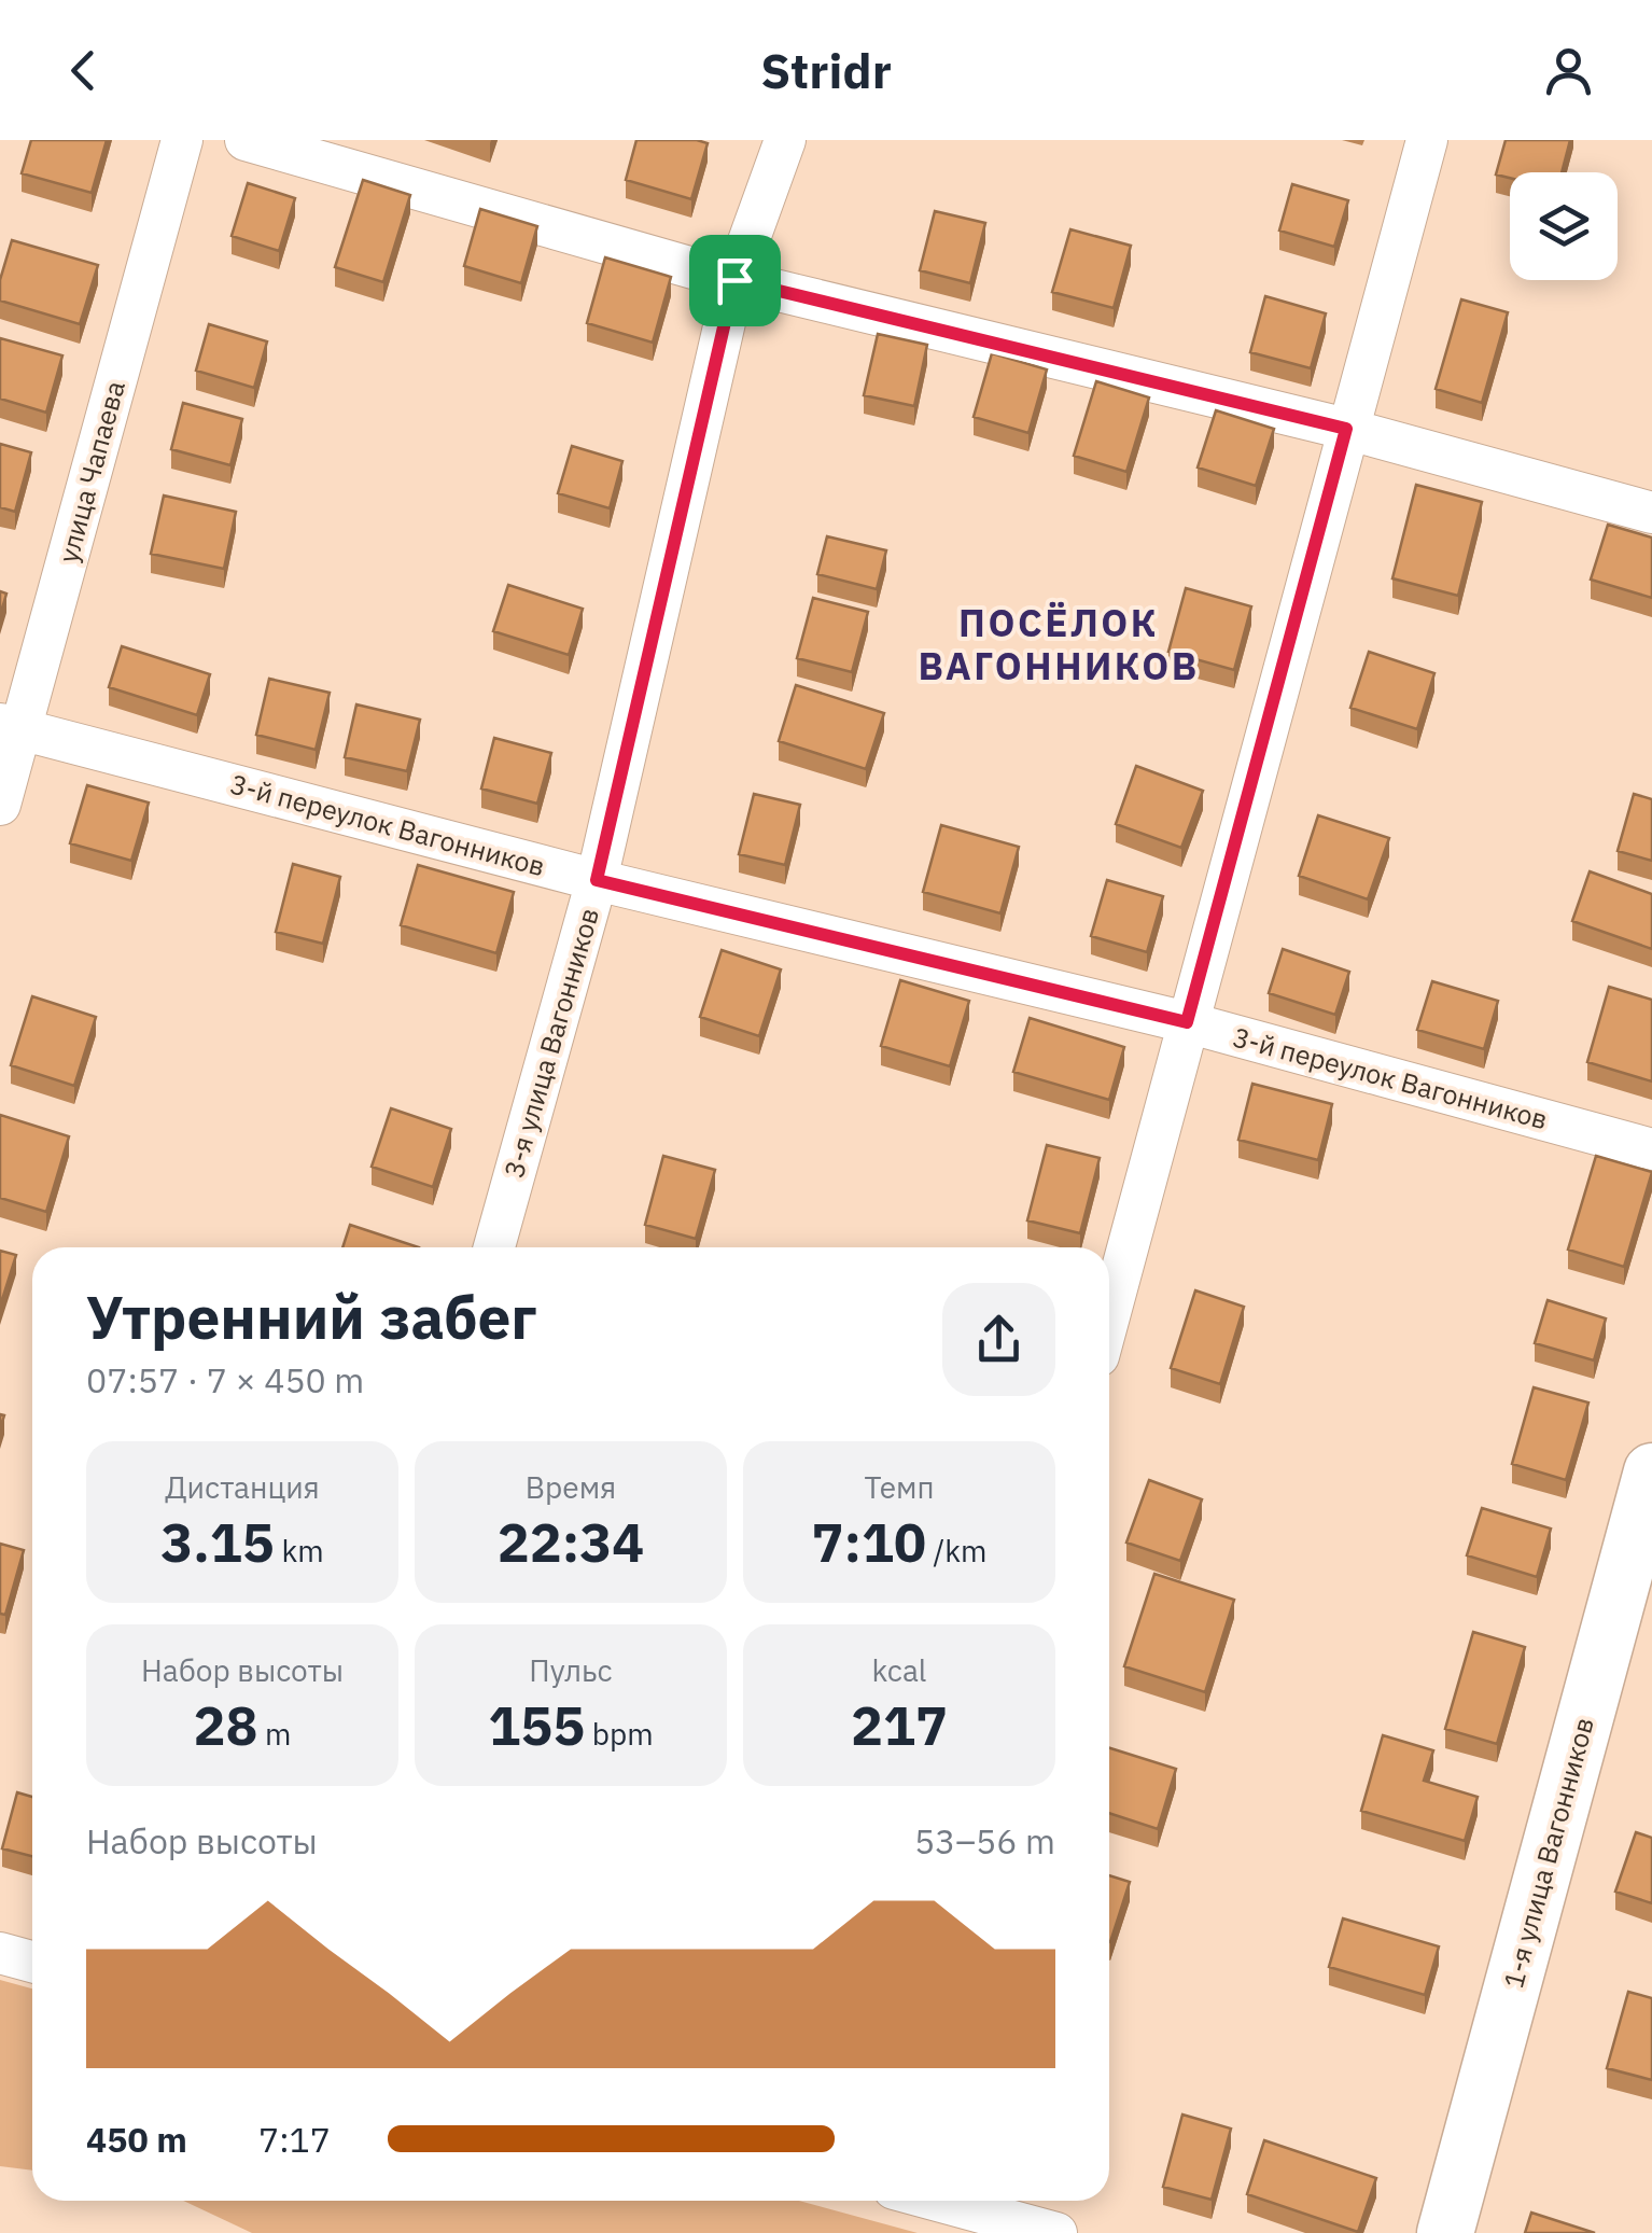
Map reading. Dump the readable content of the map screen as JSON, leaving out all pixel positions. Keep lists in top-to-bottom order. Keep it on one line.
{"streets":{"street":["улица Чапаева","3-й переулок Вагонников","3-я улица Вагонников","1-я улица Вагонников"]},"crossings":[["улица Чапаева","3-й переулок Вагонников"],["3-й переулок Вагонников","3-я улица Вагонников"]],"districts":["ПОСЁЛОК ВАГОННИКОВ"],"page":{"header":"Stridr","heading":["Утренний забег","07:57 · 7 × 450 m"],"stats":[["Дистанция","3.15 km"],["Время","22:34"],["Темп","7:10 /km"],["Набор высоты","28 m"],["Пульс","155 bpm"],["kcal","217"]],"chart":["Набор высоты","53–56 m"],"list":[{"name":"450 m","note":"7:17"}]}}
